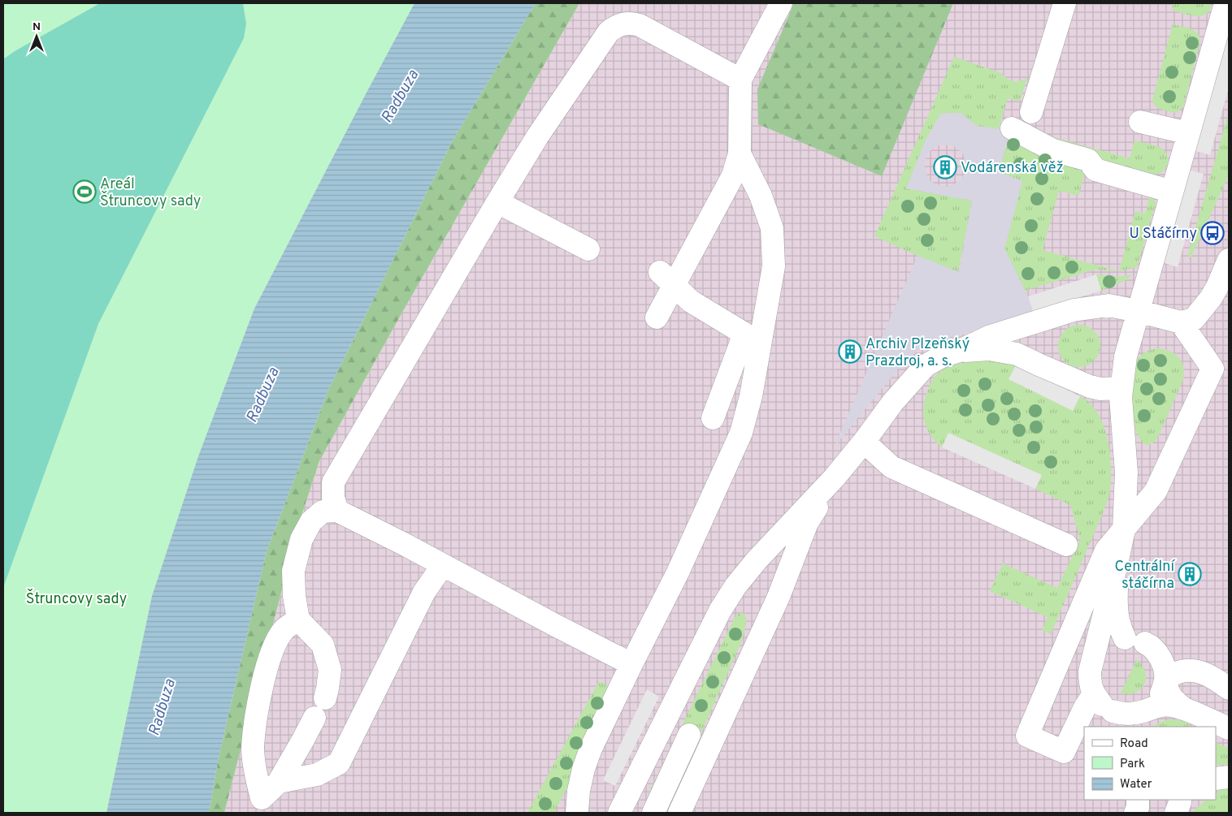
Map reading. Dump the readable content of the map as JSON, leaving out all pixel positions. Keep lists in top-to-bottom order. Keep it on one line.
{"water":["Radbuza"],"parks":["Štruncovy sady"],"places":{"building":["Vodárenská věž","Archiv Plzeňský Prazdroj, a. s.","Centrální stáčírna"],"sports":["Areál Štruncovy sady"],"bus stop":["U Stáčírny"]},"legend":["Road","Park","Water"],"north":"top"}
